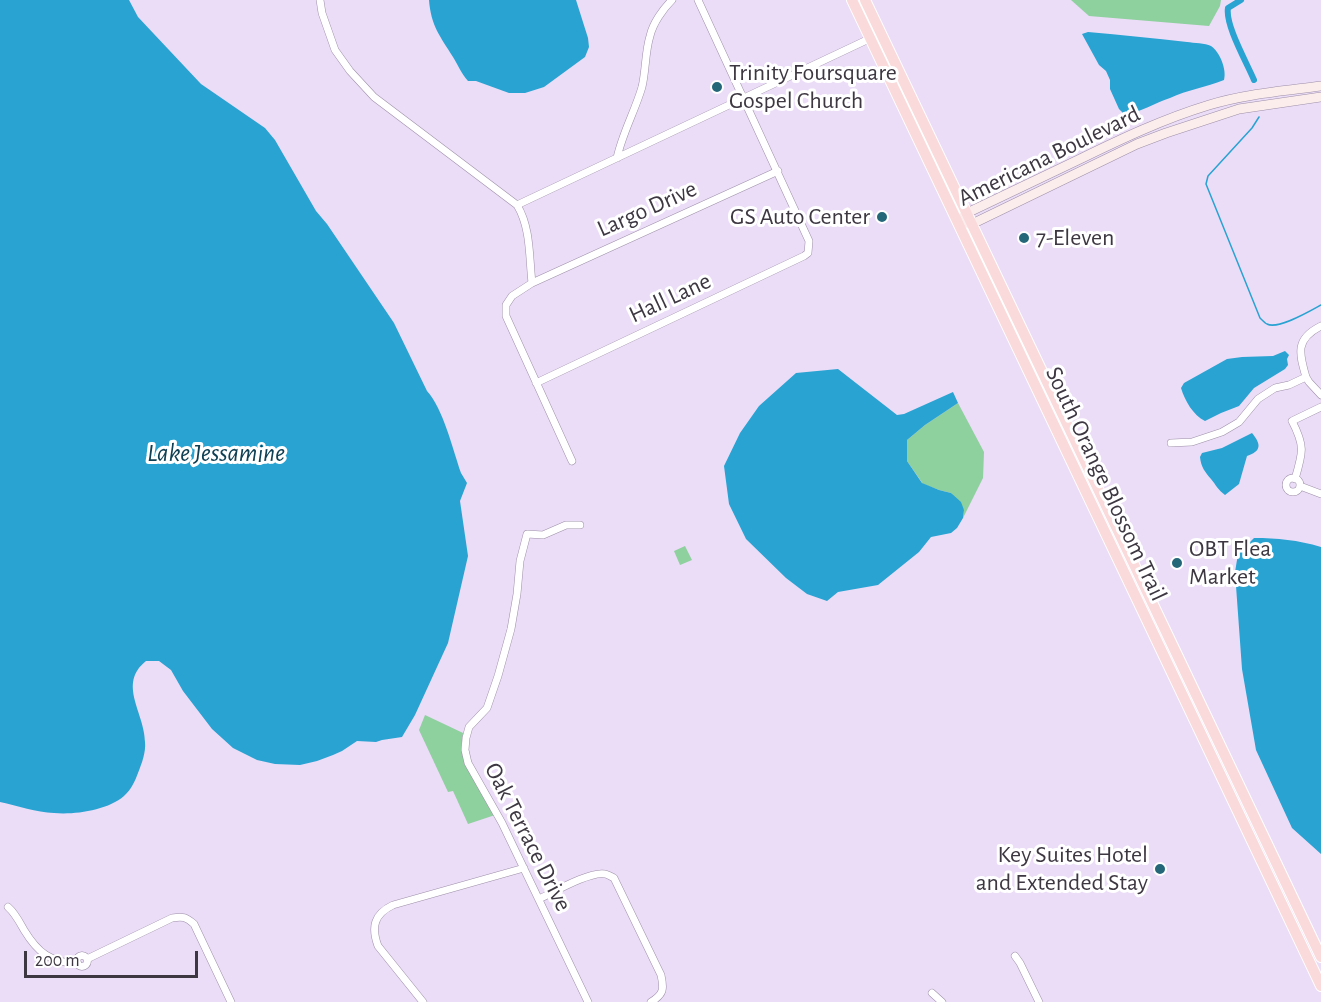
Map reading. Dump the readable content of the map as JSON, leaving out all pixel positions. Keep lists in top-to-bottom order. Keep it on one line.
{"streets":{"main road":["Americana Boulevard","South Orange Blossom Trail"],"street":["Largo Drive","Hall Lane","Oak Terrace Drive"]},"crossings":[["Americana Boulevard","South Orange Blossom Trail"],["Largo Drive","Hall Lane"]],"water":["Lake Jessamine"],"places":["Trinity Foursquare Gospel Church","GS Auto Center","7-Eleven","OBT Flea Market","Key Suites Hotel and Extended Stay"],"scale_bar":"200 m"}
